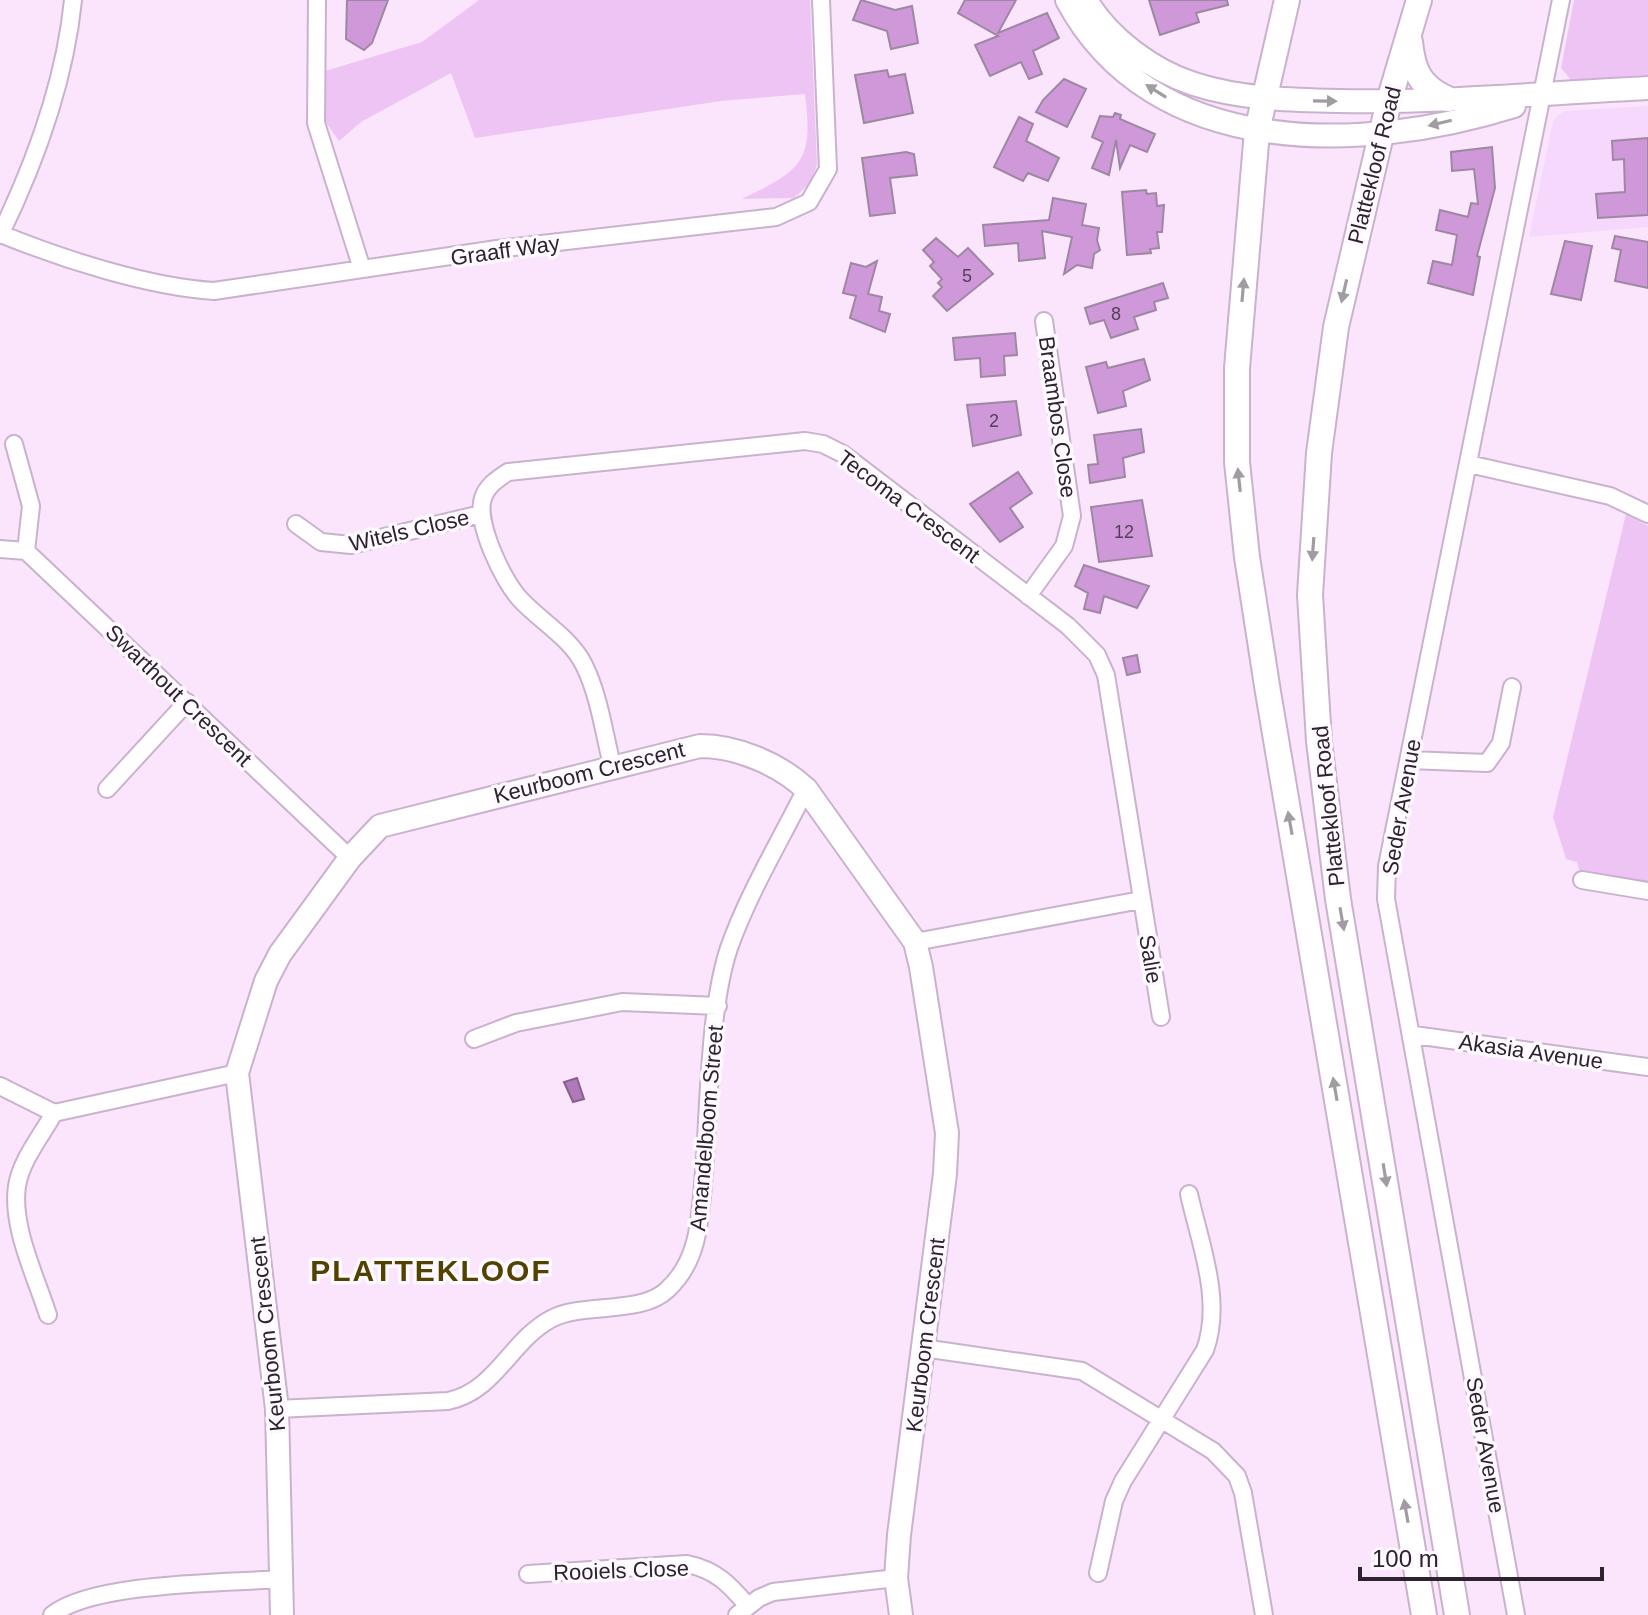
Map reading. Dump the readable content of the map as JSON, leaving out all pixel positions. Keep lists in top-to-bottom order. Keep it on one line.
{"streets":{"main road":["Plattekloof Road"],"street":["Graaff Way","Braambos Close","Tecoma Crescent","Witels Close","Swarthout Crescent","Keurboom Crescent","Seder Avenue","Salie","Akasia Avenue","Amandelboom Street","Rooiels Close"]},"crossings":[["Braambos Close","Tecoma Crescent"],["Tecoma Crescent","Witels Close"],["Tecoma Crescent","Salie"],["Swarthout Crescent","Keurboom Crescent"],["Keurboom Crescent","Amandelboom Street"],["Seder Avenue","Akasia Avenue"]],"districts":["PLATTEKLOOF"],"house_numbers":["5","8","2","12"],"scale_bar":"100 m"}
